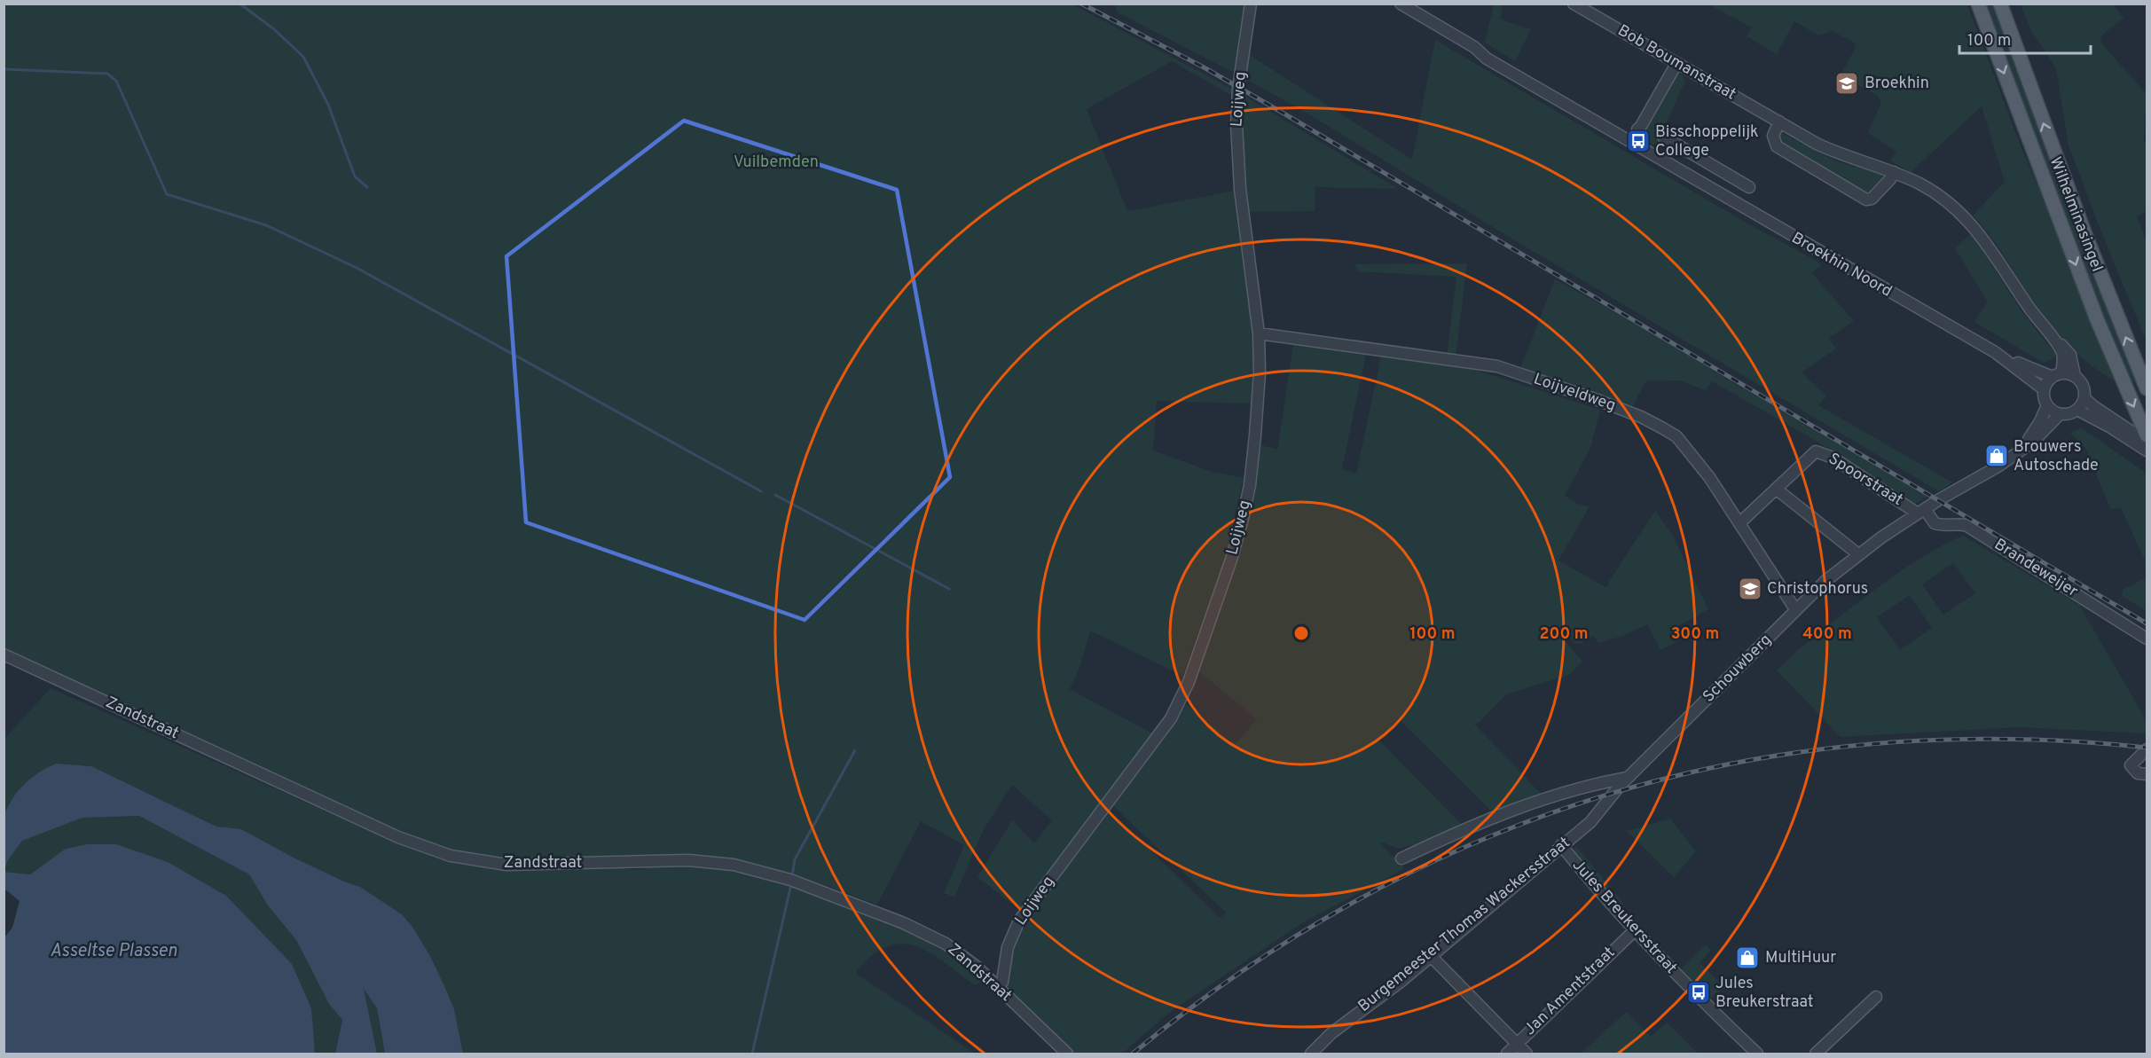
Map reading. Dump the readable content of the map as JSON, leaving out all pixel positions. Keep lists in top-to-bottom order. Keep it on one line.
{"streets":{"main road":["Wilhelminasingel"],"street":["Bob Boumanstraat","Loijweg","Broekhin Noord","Loijveldweg","Spoorstraat","Brandeweijer","Schouwberg","Zandstraat","Jules Breukersstraat","Burgemeester Thomas Wackersstraat","Jan Amentstraat"]},"crossings":[["Bob Boumanstraat","Broekhin Noord"],["Bob Boumanstraat","Schouwberg"],["Loijweg","Loijveldweg"],["Loijweg","Zandstraat"],["Broekhin Noord","Schouwberg"],["Loijveldweg","Schouwberg"],["Spoorstraat","Brandeweijer"],["Spoorstraat","Schouwberg"],["Brandeweijer","Schouwberg"],["Schouwberg","Burgemeester Thomas Wackersstraat"],["Jules Breukersstraat","Burgemeester Thomas Wackersstraat"],["Jules Breukersstraat","Jan Amentstraat"]],"water":["Asseltse Plassen"],"parks":["Vuilbemden"],"places":{"school or university":["Broekhin","Christophorus"],"bus stop":["Bisschoppelijk College","Jules Breukerstraat"],"shop":["Brouwers Autoschade","MultiHuur"]},"scale_bar":"100 m","rings":["100 m","200 m","300 m","400 m"]}
